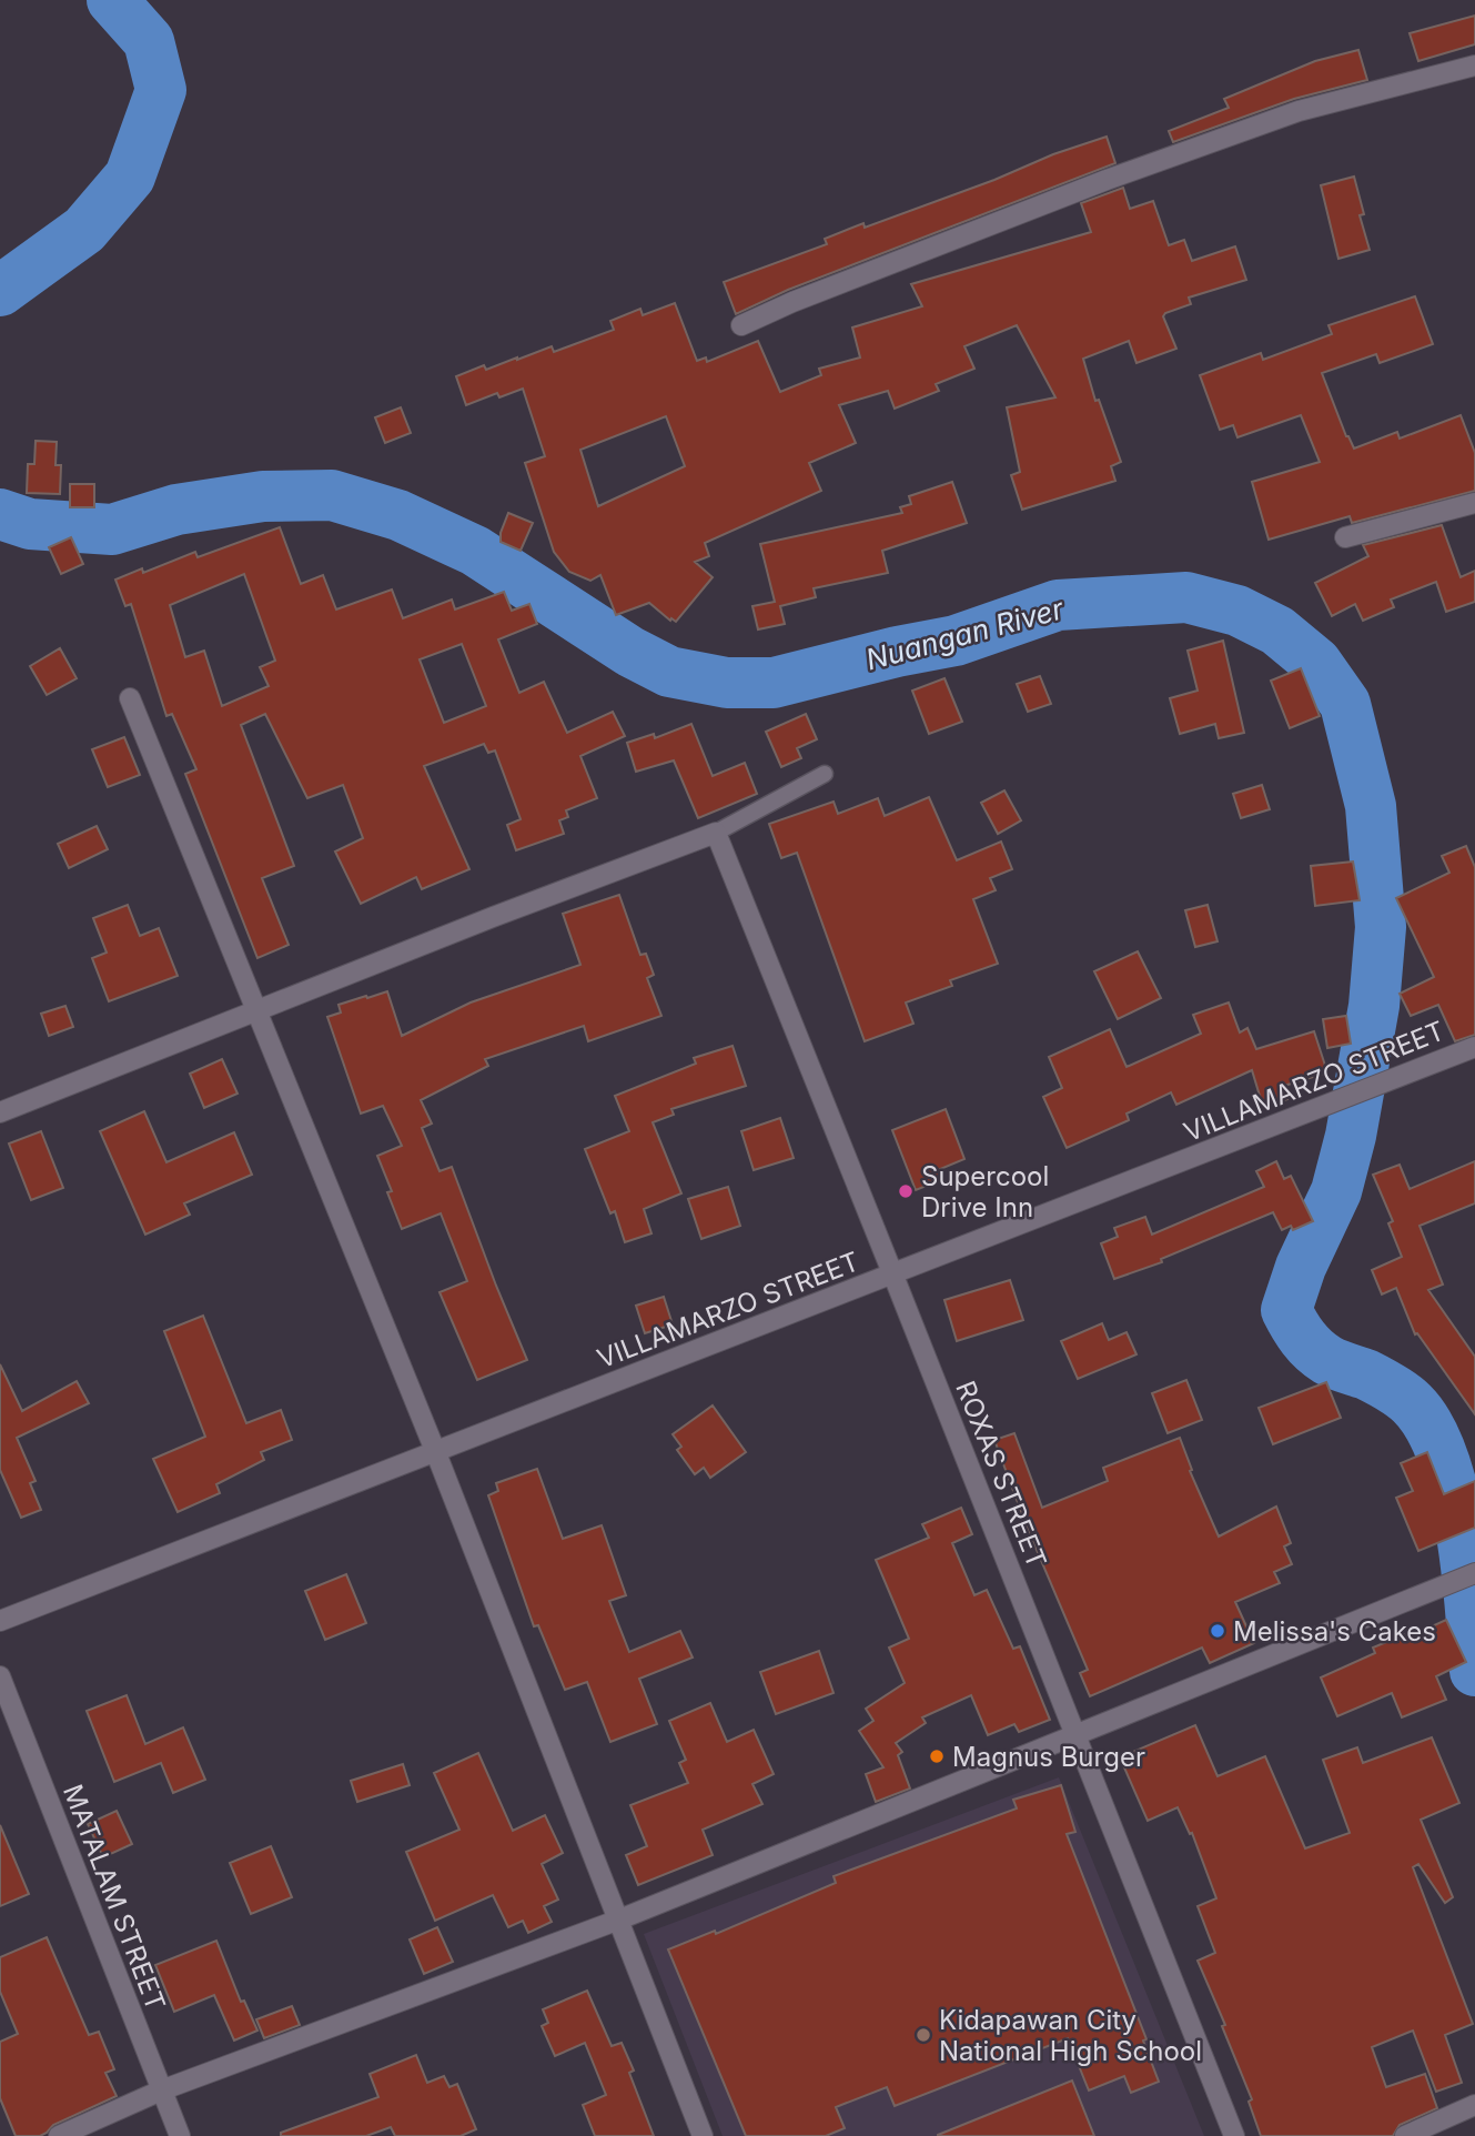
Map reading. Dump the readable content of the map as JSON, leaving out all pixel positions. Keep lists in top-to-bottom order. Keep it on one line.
{"streets":{"street":["VILLAMARZO STREET","ROXAS STREET","MATALAM STREET"]},"crossings":[["VILLAMARZO STREET","ROXAS STREET"]],"water":["Nuangan River"],"places":["Supercool Drive Inn","Melissa's Cakes","Magnus Burger","Kidapawan City National High School"]}
